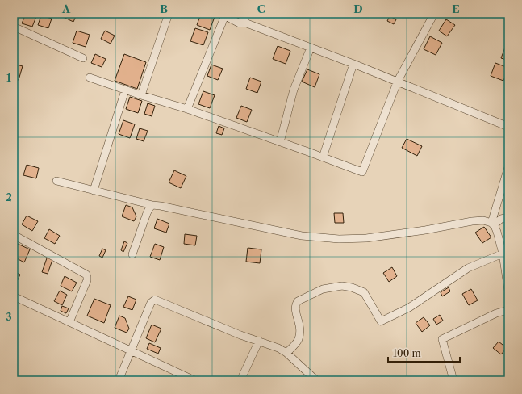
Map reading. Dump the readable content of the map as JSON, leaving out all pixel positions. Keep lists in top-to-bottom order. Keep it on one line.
{"scale_bar":"100 m","grid":{"columns":["A","B","C","D","E"],"rows":["1","2","3"]}}
